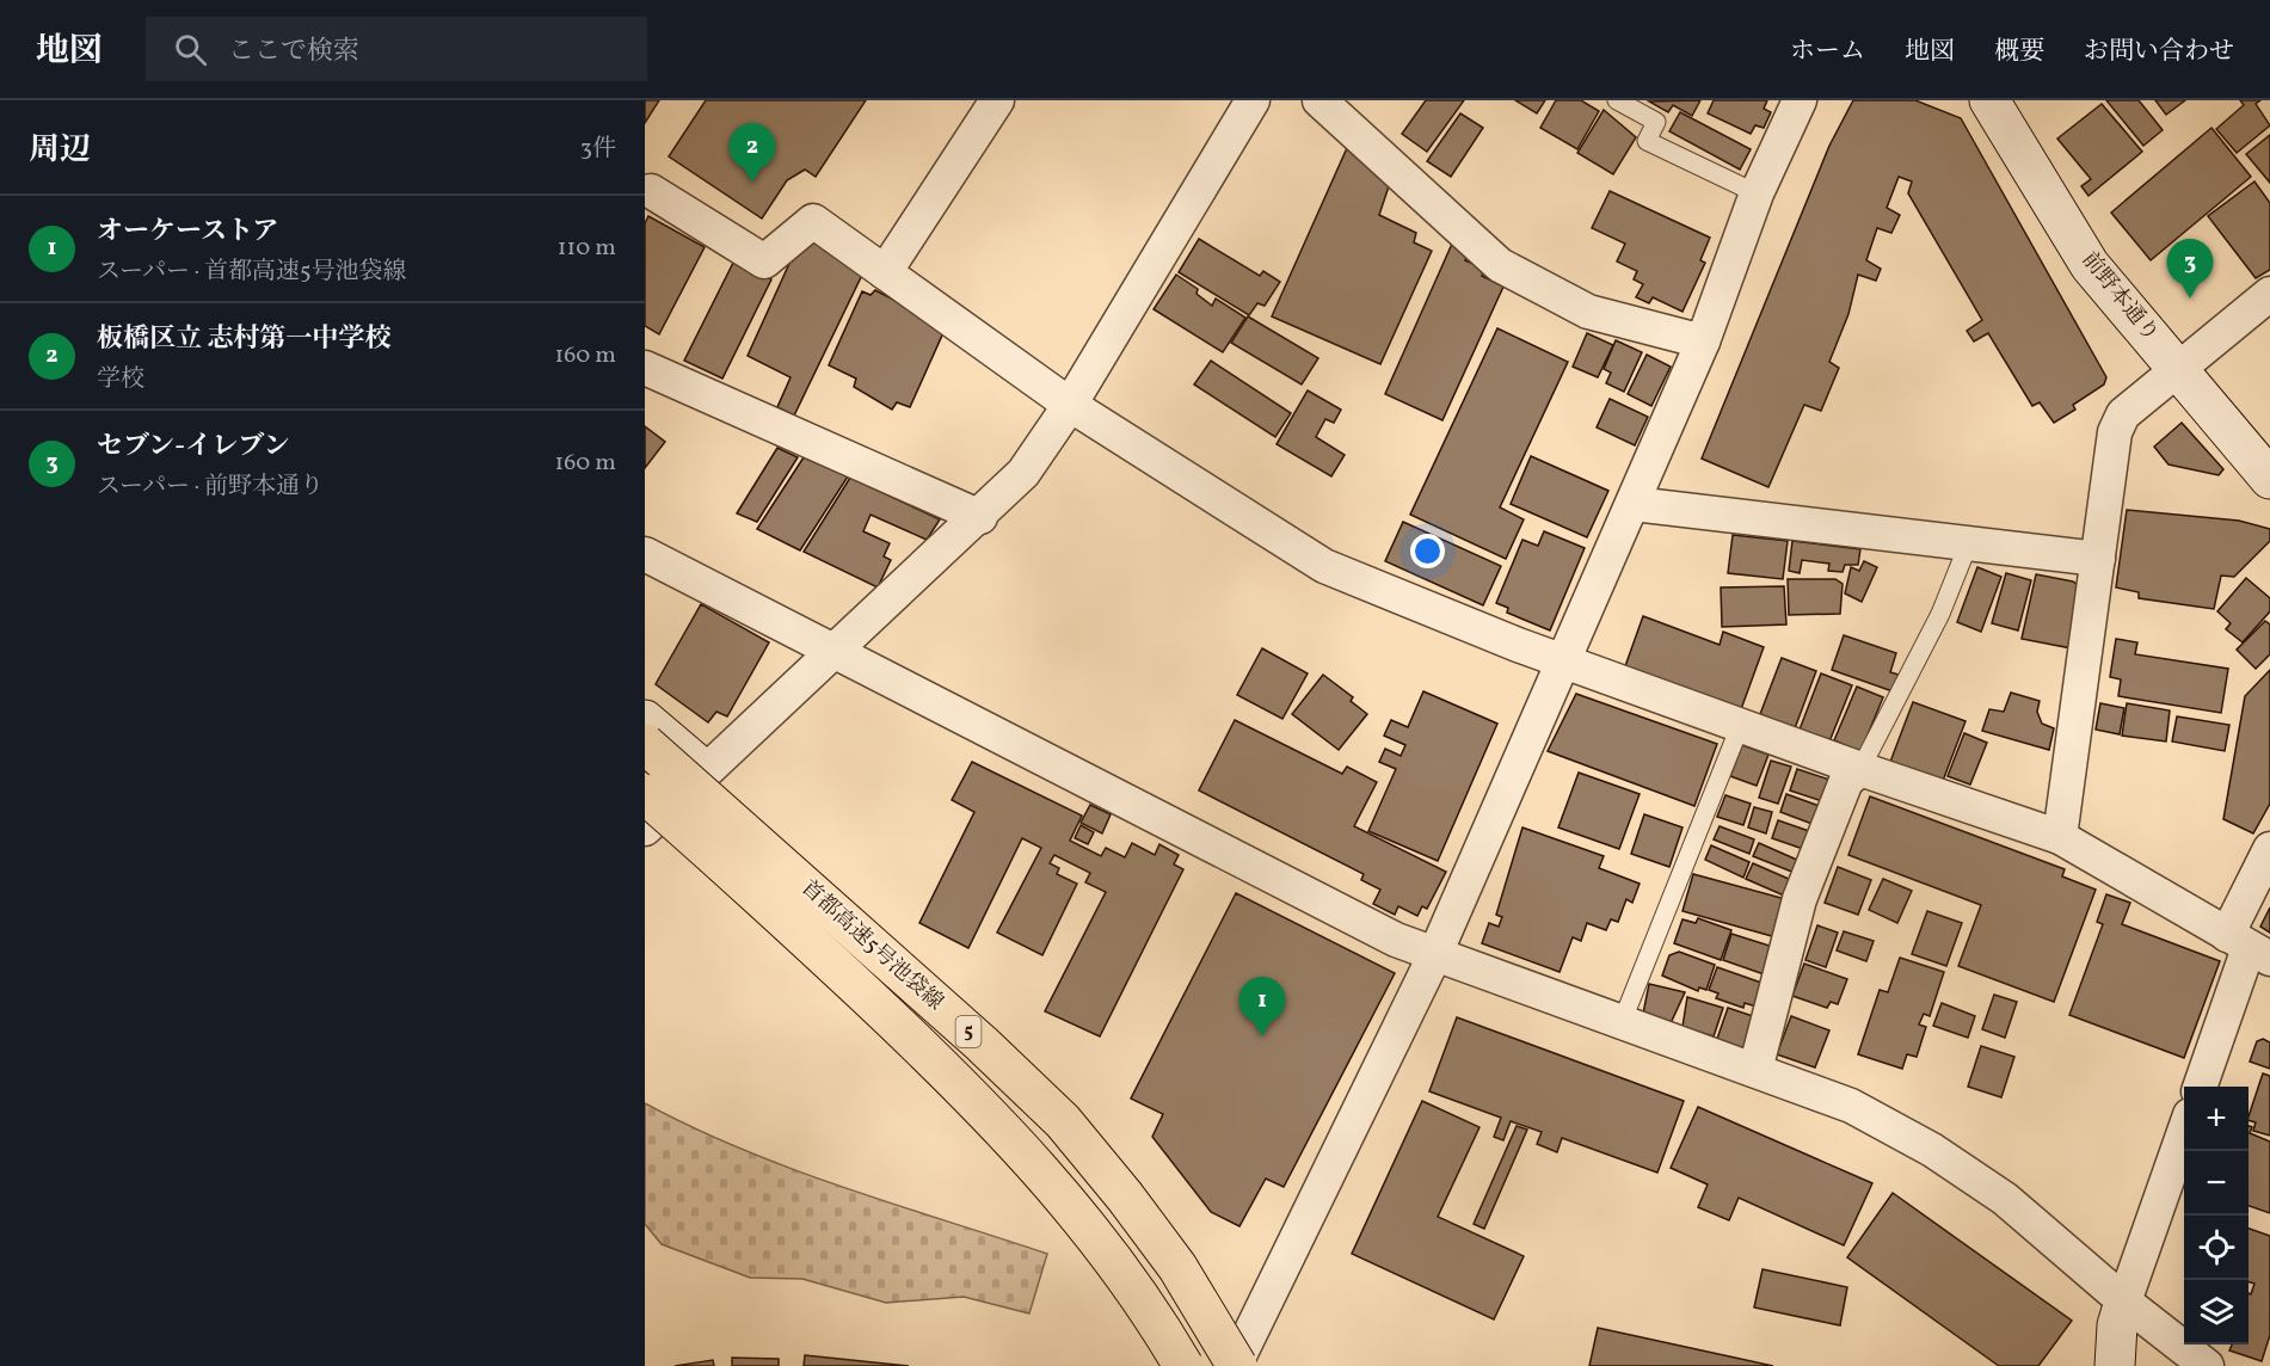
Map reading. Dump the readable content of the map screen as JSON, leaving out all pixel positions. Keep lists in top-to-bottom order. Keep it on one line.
{"streets":{"highway":["首都高速5号池袋線","5"],"street":["前野本通り"]},"page":{"header":"地図","search":"ここで検索","nav":["ホーム","地図","概要","お問い合わせ"],"heading":["周辺","3件"],"pins":["2","3","1"],"list":[{"mark":"1","name":"オーケーストア","note":"スーパー · 首都高速5号池袋線","value":"110 m"},{"mark":"2","name":"板橋区立 志村第一中学校","note":"学校","value":"160 m"},{"mark":"3","name":"セブン-イレブン","note":"スーパー · 前野本通り","value":"160 m"}],"map_buttons":["+","−"]}}
